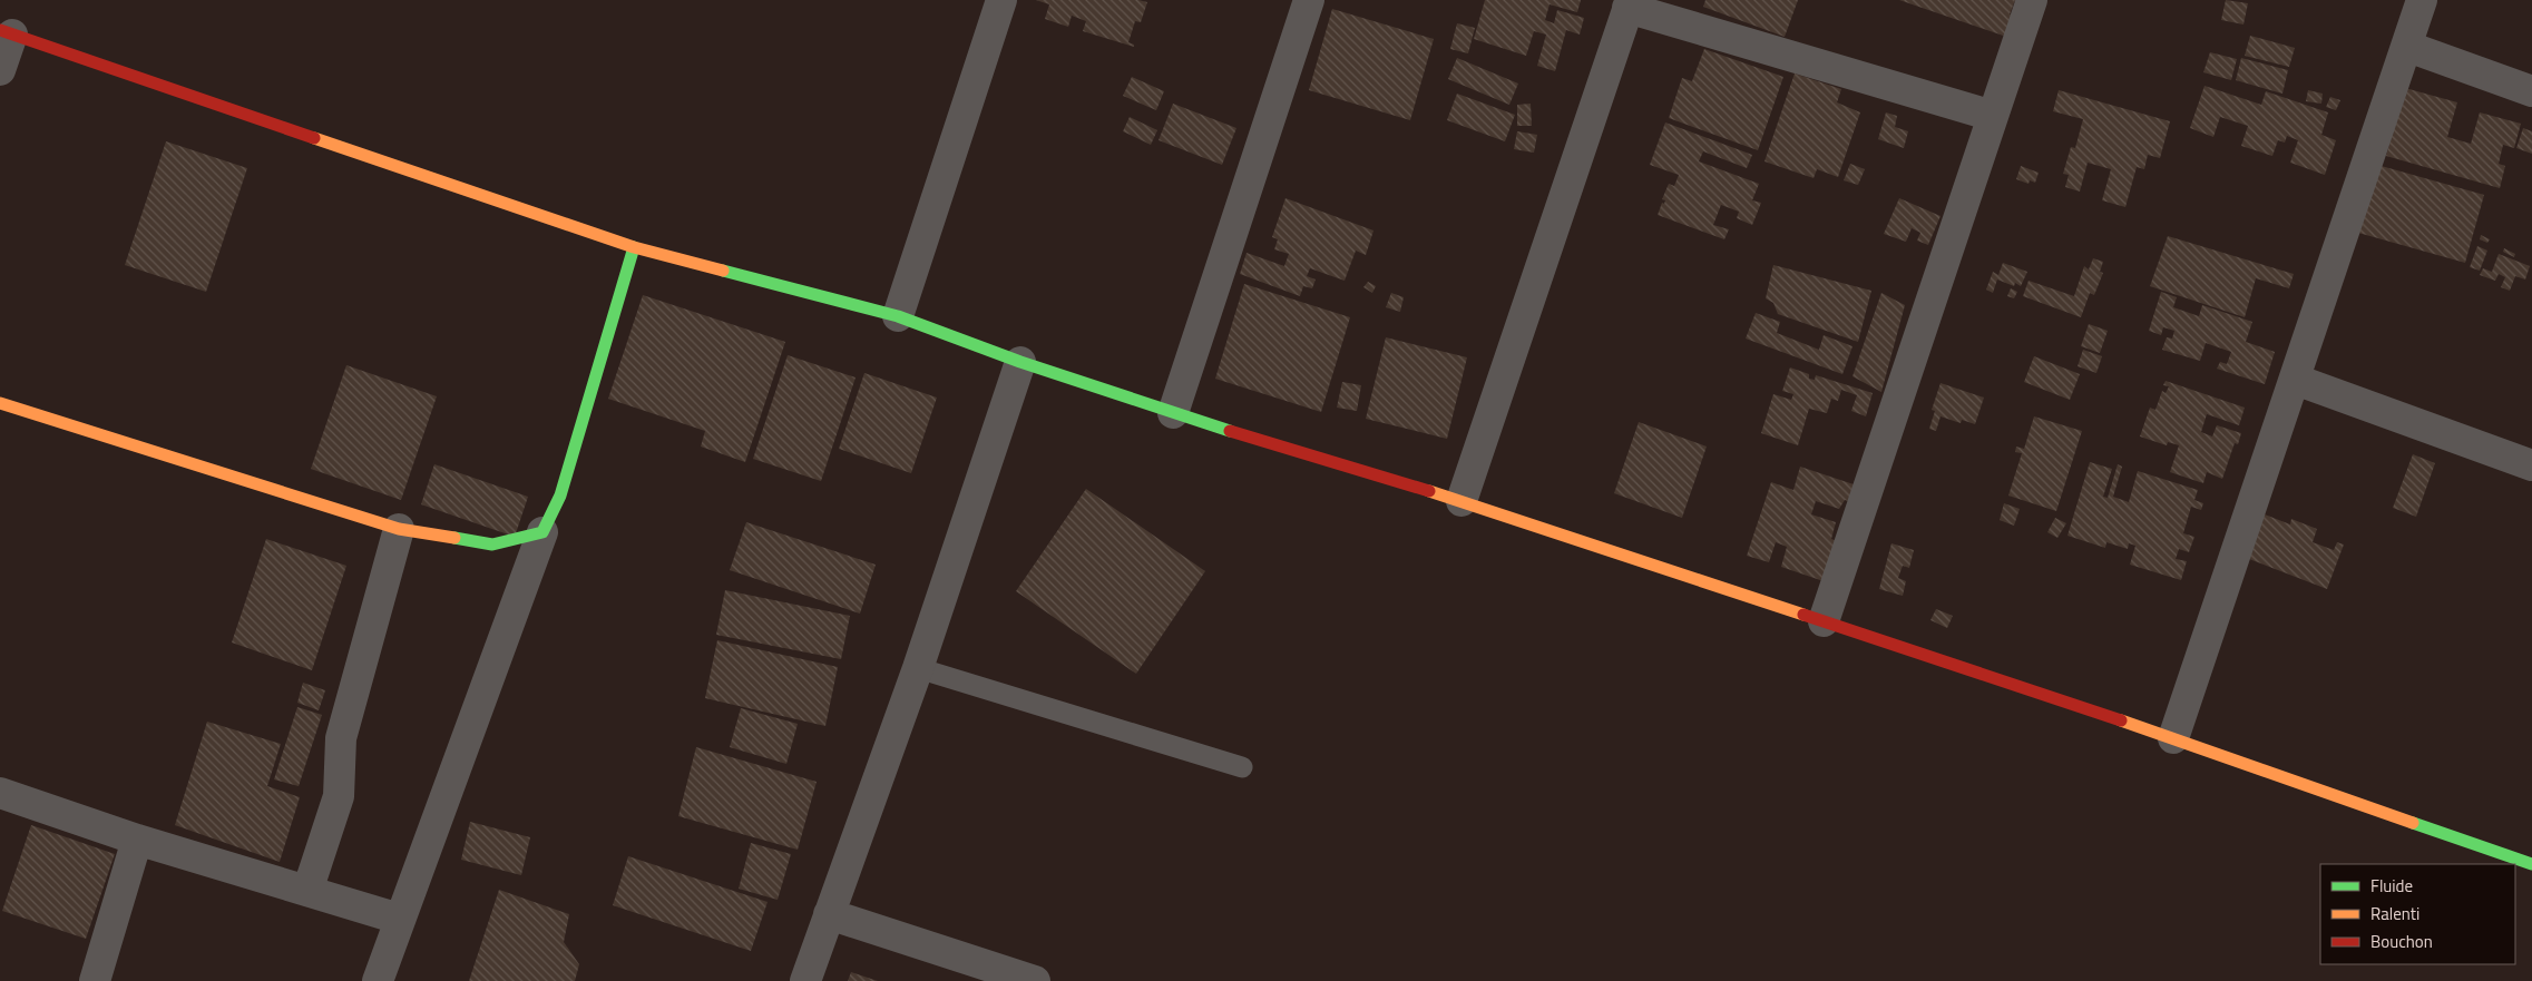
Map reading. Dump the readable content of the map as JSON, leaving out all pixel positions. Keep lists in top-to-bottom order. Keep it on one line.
{"legend":["Fluide","Ralenti","Bouchon"]}
